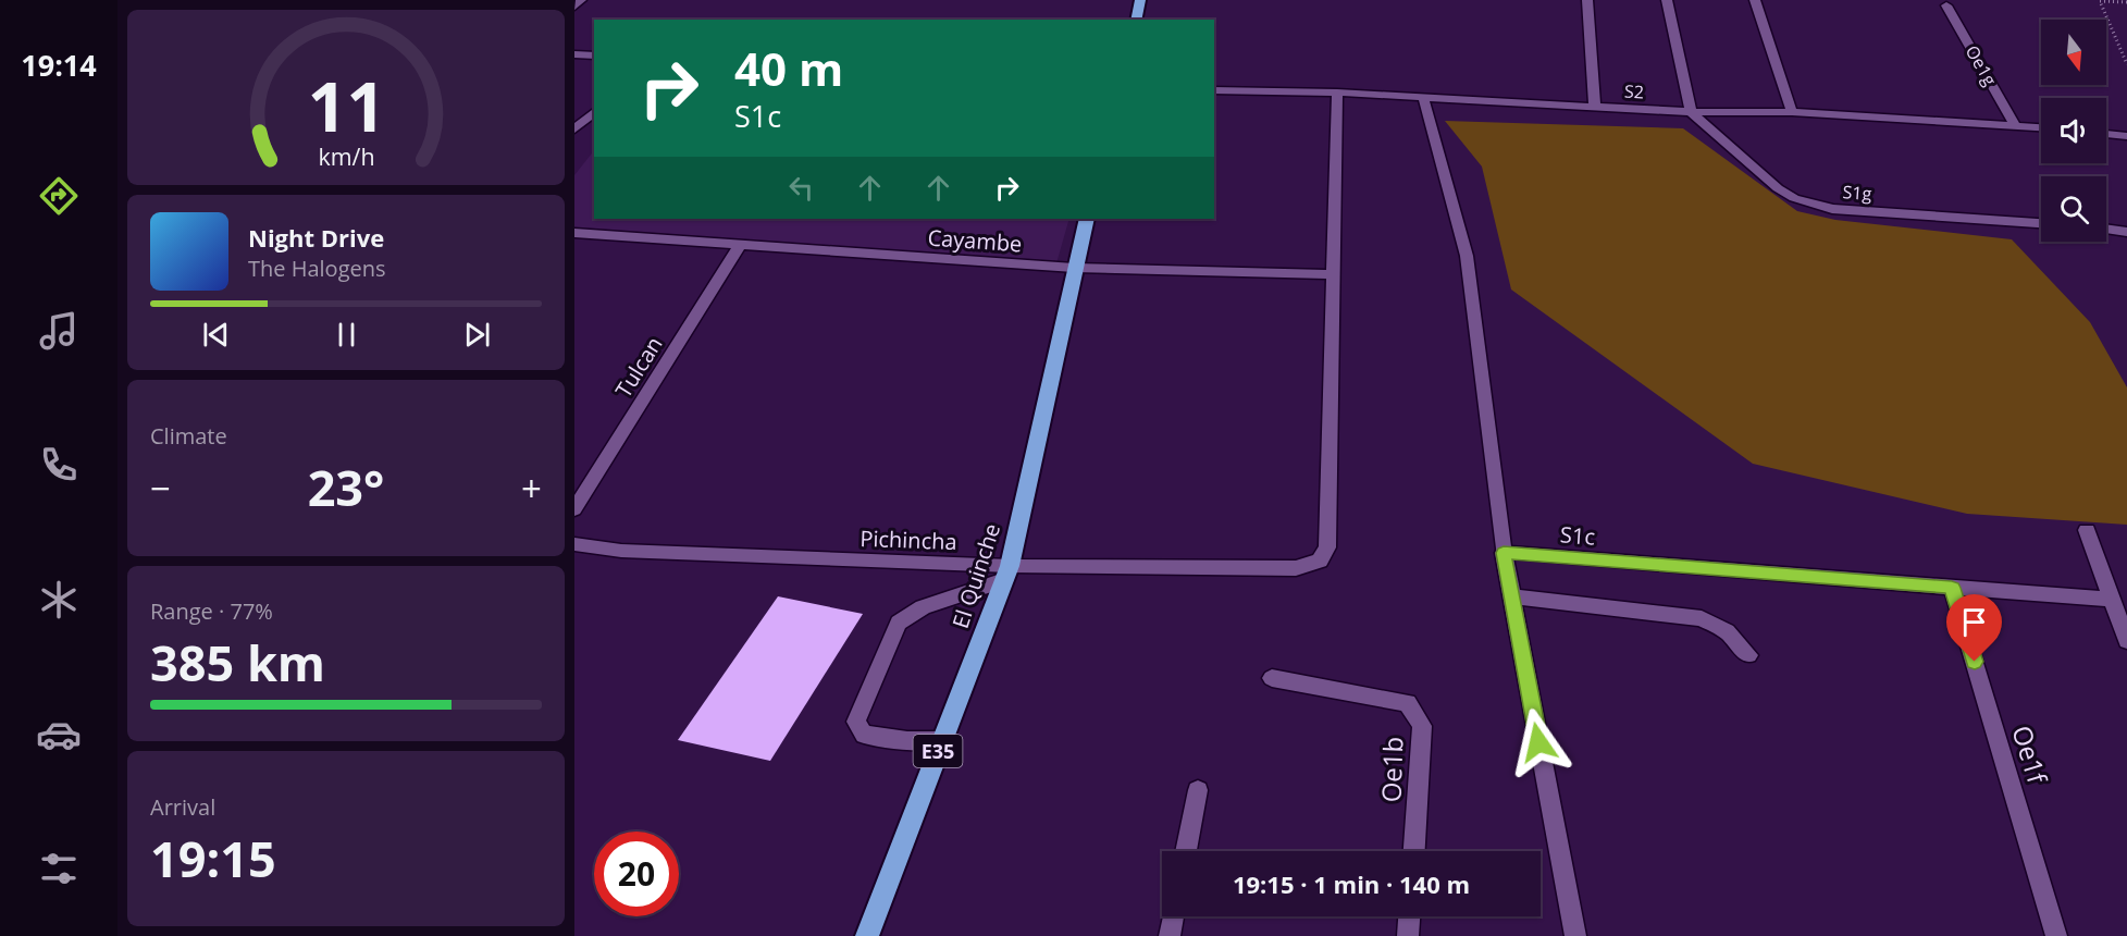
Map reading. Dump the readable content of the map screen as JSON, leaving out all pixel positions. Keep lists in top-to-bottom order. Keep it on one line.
{"streets":{"highway":["El Quinche","E35"],"street":["Oe1g","S2","S1g","Cayambe","Tulcan","S1c","Pichincha","Oe1f","Oe1b"]},"crossings":[["Oe1g","S2"],["S2","S1g"],["Cayambe","Tulcan"],["Cayambe","Pichincha"],["Cayambe","El Quinche"],["S1c","Oe1f"],["Pichincha","El Quinche"]],"north":"bottom","page":{"tabs":"19:14","turn":["40 m","S1c"],"song":["Night Drive","The Halogens"],"tile":["Climate",["Range · 77%","385 km"],["Arrival","19:15"]],"heat":["−","23°","+"],"limit":"20","trip":"19:15 · 1 min · 140 m","gauge":["11","km/h"]}}
